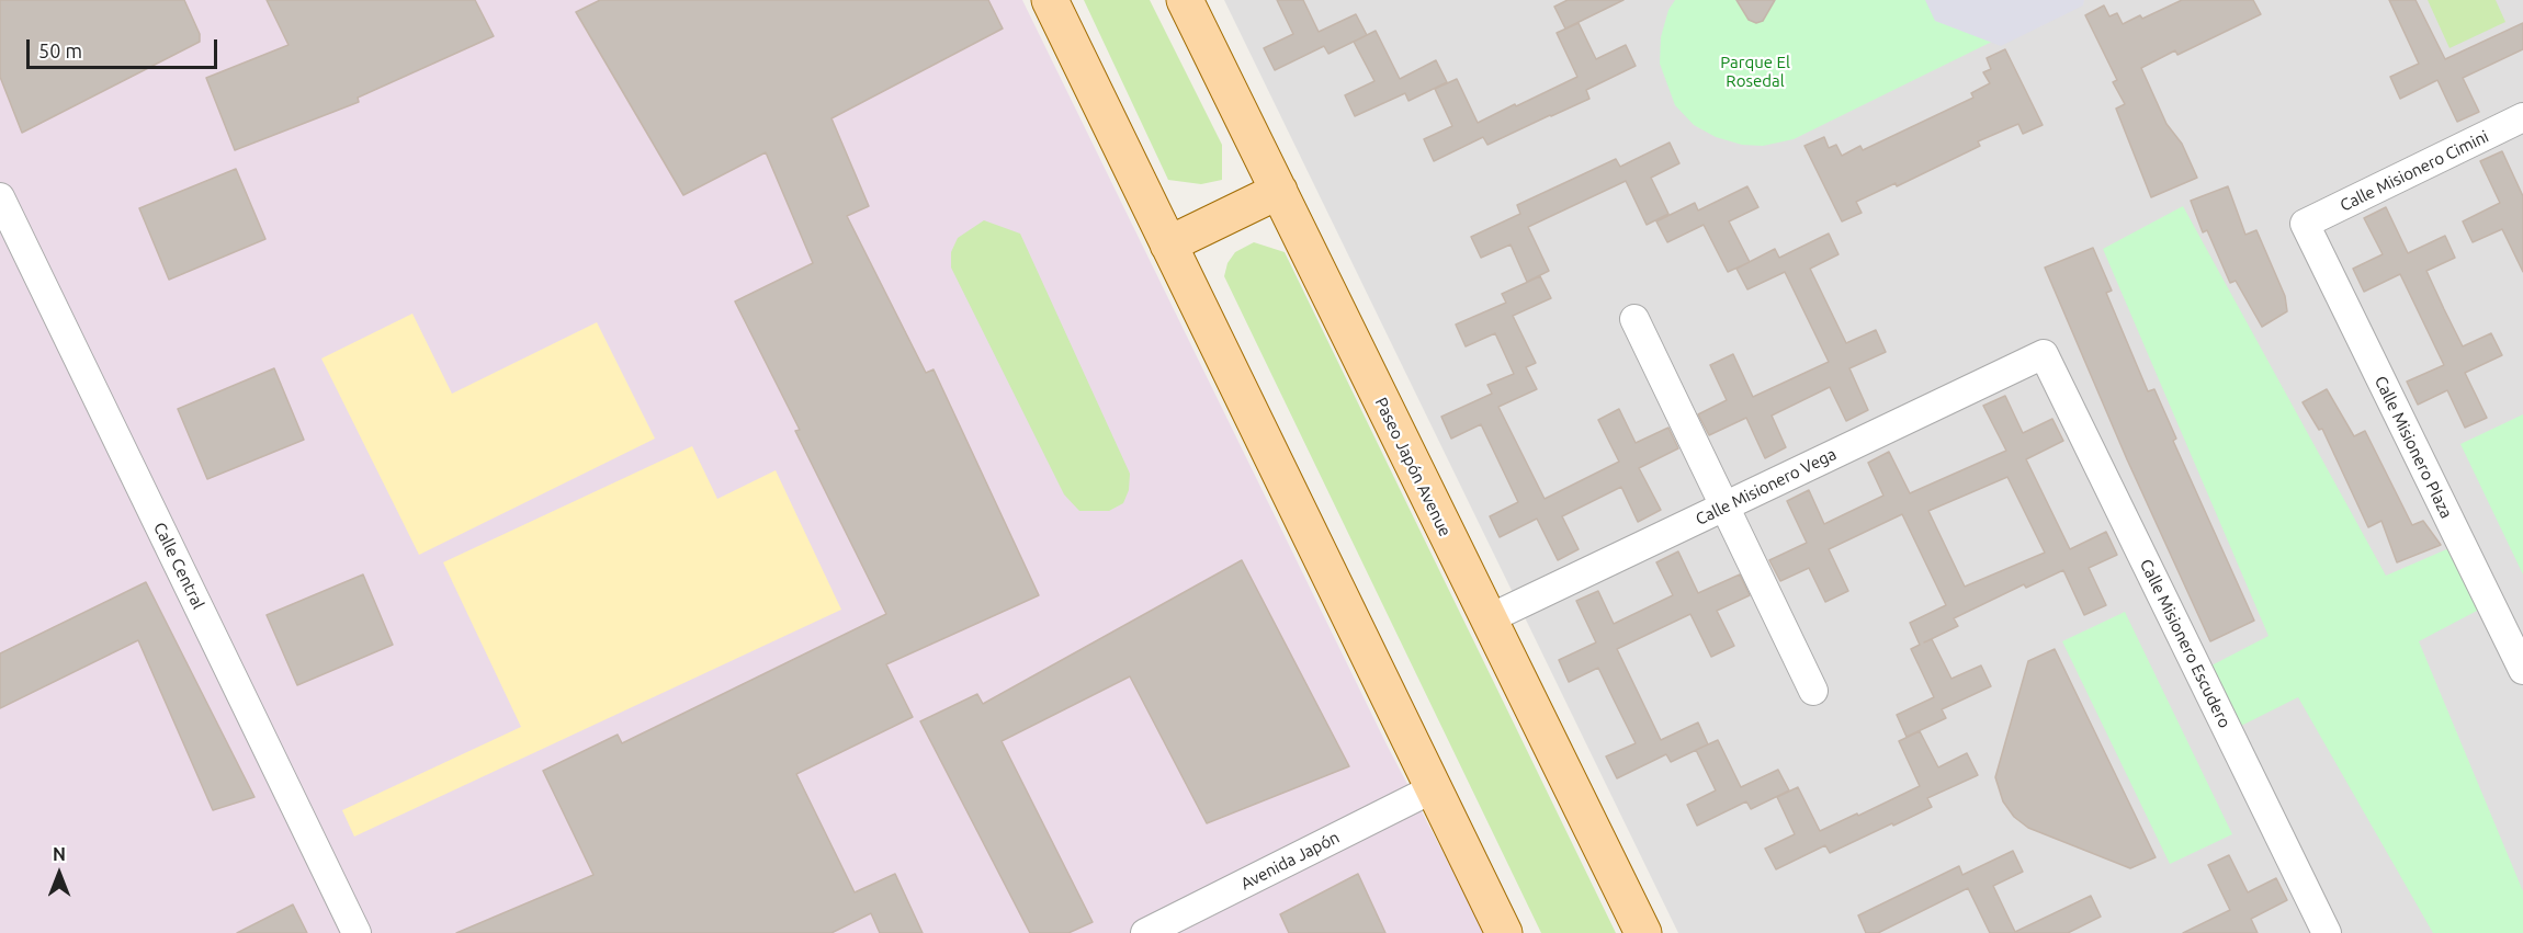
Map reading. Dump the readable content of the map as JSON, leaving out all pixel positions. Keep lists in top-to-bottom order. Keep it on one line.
{"streets":{"main road":["Paseo Japón Avenue"],"street":["Calle Misionero Cimini","Calle Misionero Plaza","Calle Misionero Vega","Calle Central","Calle Misionero Escudero","Avenida Japón"]},"crossings":[["Calle Misionero Cimini","Calle Misionero Plaza"],["Paseo Japón Avenue","Calle Misionero Vega"],["Calle Misionero Vega","Calle Misionero Escudero"]],"parks":["Parque El Rosedal"],"scale_bar":"50 m","north":"top"}
